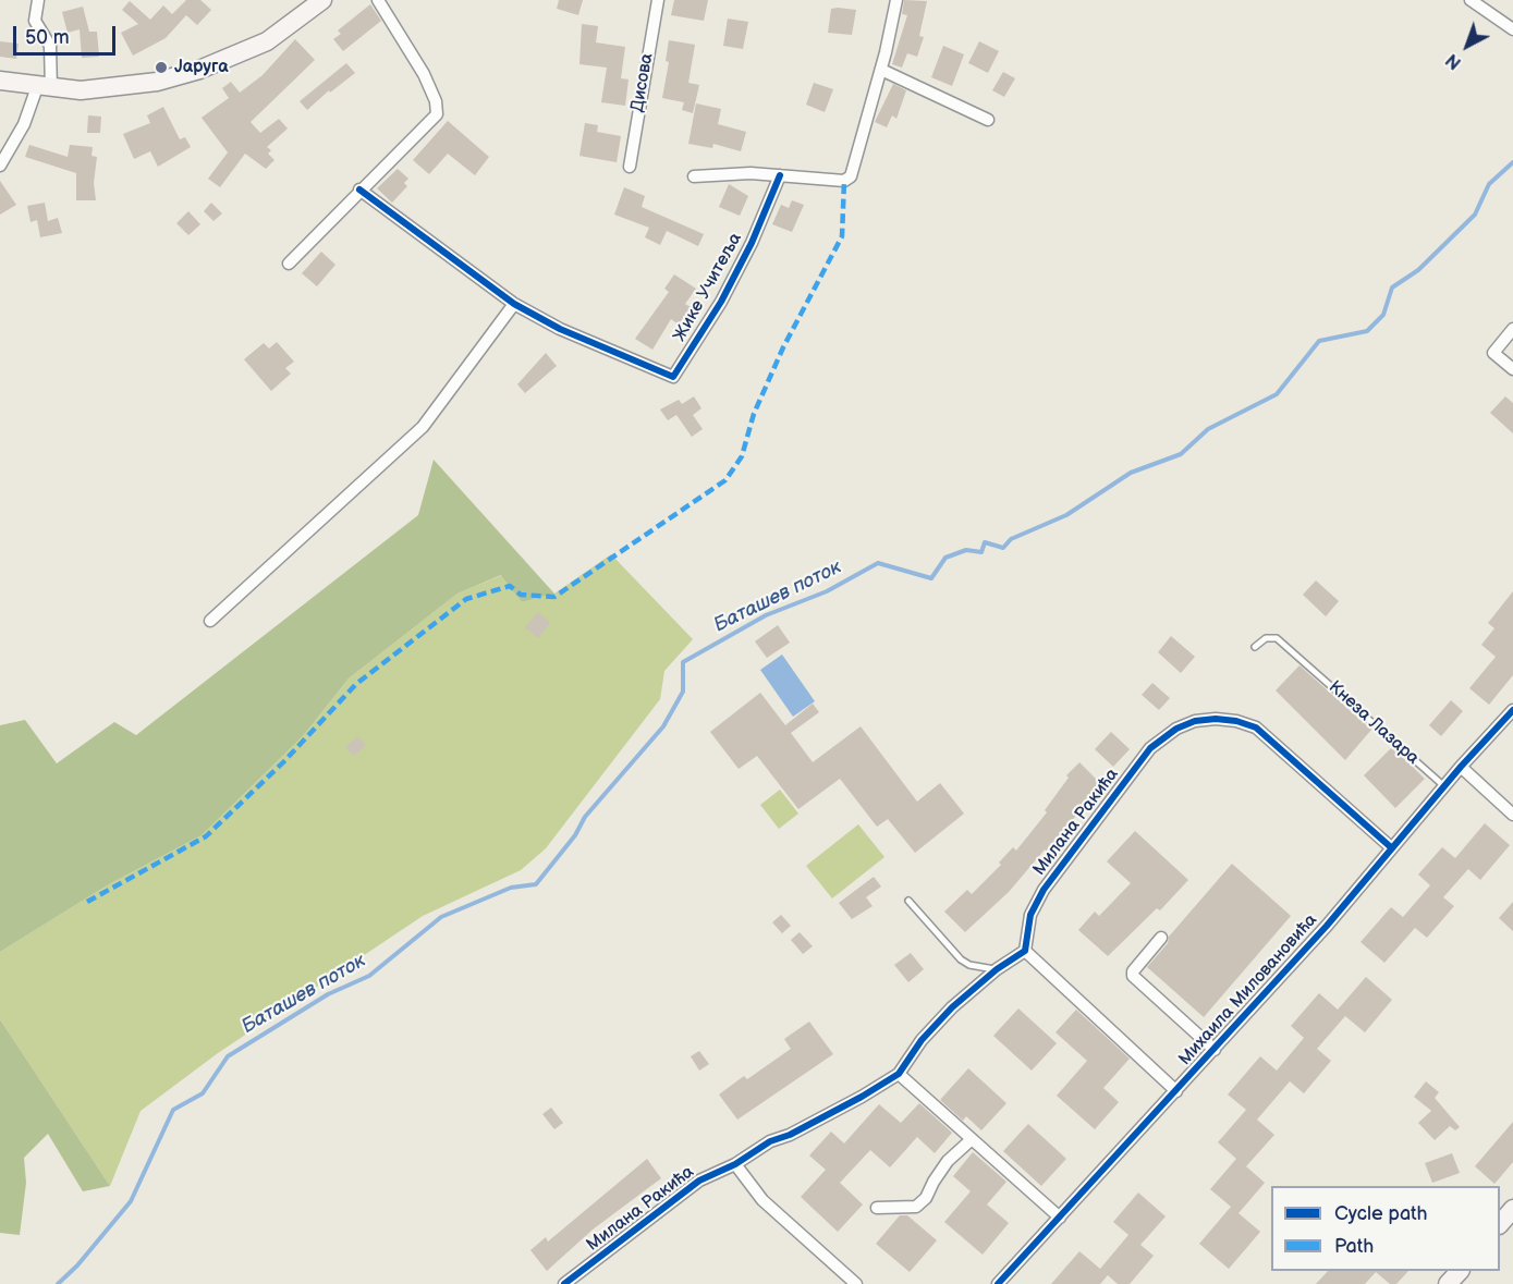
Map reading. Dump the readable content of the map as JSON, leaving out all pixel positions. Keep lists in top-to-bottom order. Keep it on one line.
{"streets":{"street":["Дисова","Жике Учитеља","Милана Ракића","Михаила Миловановића"],"lane":["Кнеза Лазара"]},"crossings":[["Кнеза Лазара","Михаила Миловановића"],["Милана Ракића","Михаила Миловановића"]],"water":["Баташев поток"],"places":["Јаруга"],"legend":["Cycle path","Path"],"scale_bar":"50 m","north":"bottom left"}
